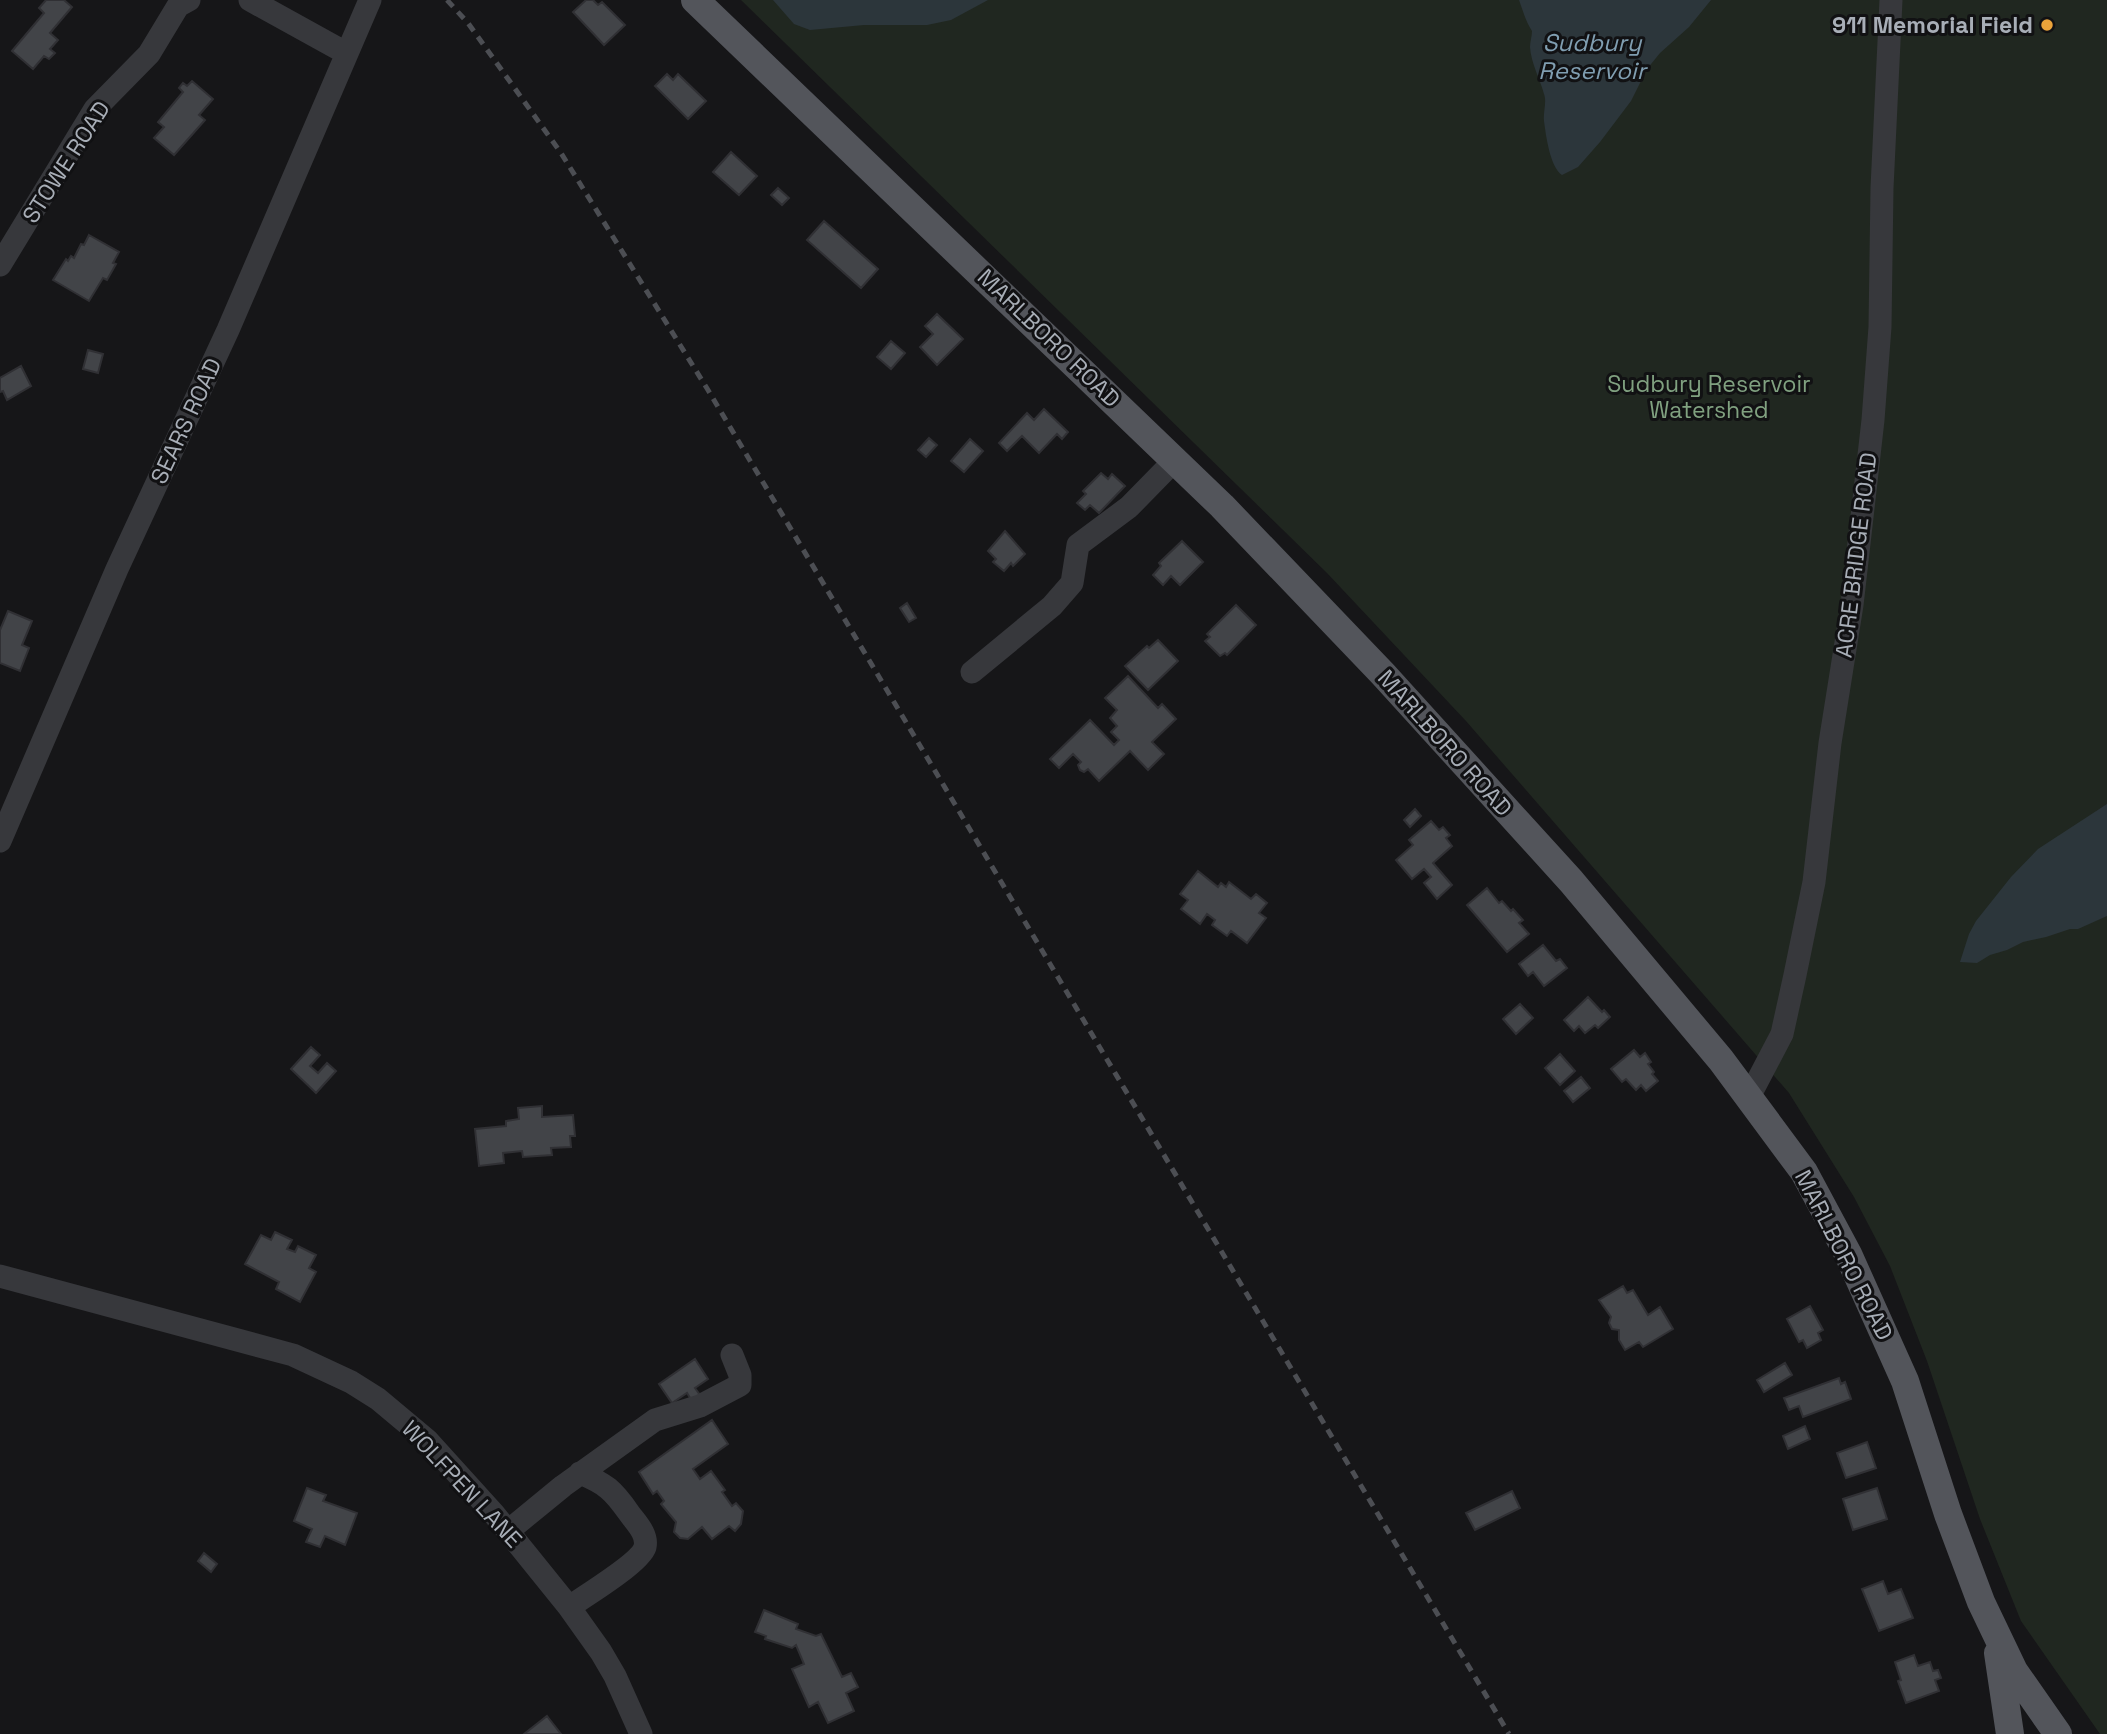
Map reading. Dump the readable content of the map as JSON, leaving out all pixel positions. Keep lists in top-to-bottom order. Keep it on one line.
{"streets":{"main road":["MARLBORO ROAD"],"street":["STOWE ROAD","SEARS ROAD","ACRE BRIDGE ROAD","WOLFPEN LANE"]},"crossings":[["MARLBORO ROAD","ACRE BRIDGE ROAD"]],"water":["Sudbury Reservoir"],"parks":["Sudbury Reservoir Watershed"],"places":["911 Memorial Field"]}
